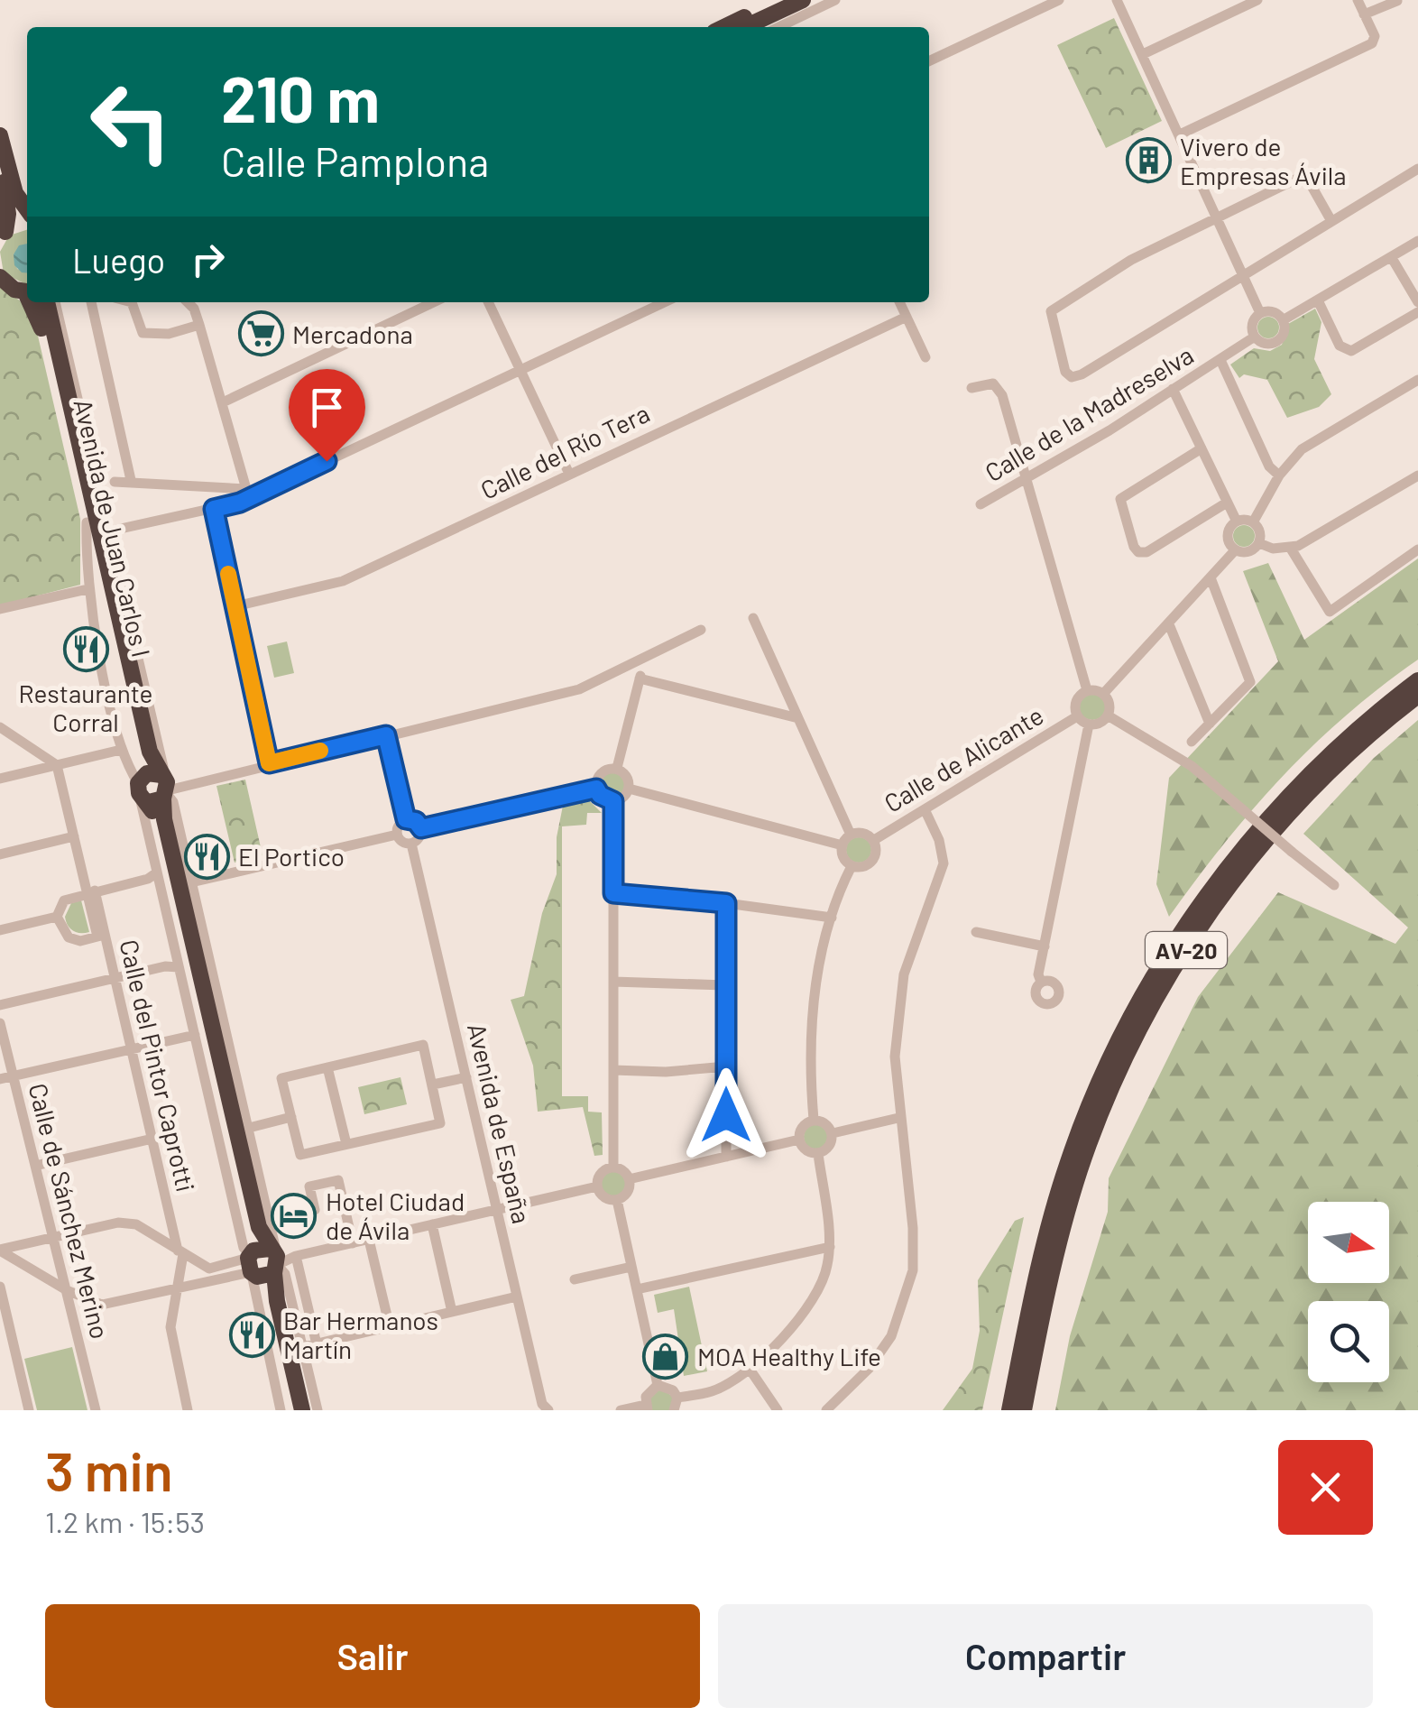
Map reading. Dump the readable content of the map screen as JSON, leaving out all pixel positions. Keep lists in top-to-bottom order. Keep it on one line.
{"streets":{"highway":["Avenida de Juan Carlos I","AV-20"],"street":["Calle de la Madreselva","Calle del Río Tera","Calle de Alicante","Calle del Pintor Caprotti","Avenida de España","Calle de Sánchez Merino"]},"places":{"building":["Vivero de Empresas Ávila"],"supermarket":["Mercadona"],"restaurant":["Restaurante Corral","El Portico","Bar Hermanos Martín"],"hotel":["Hotel Ciudad de Ávila"],"shop":["MOA Healthy Life"]},"north":"right","page":{"turn":["210 m","Calle Pamplona"],"then":"Luego","heading":["3 min","1.2 km · 15:53"],"buttons":["Salir","Compartir"]}}
